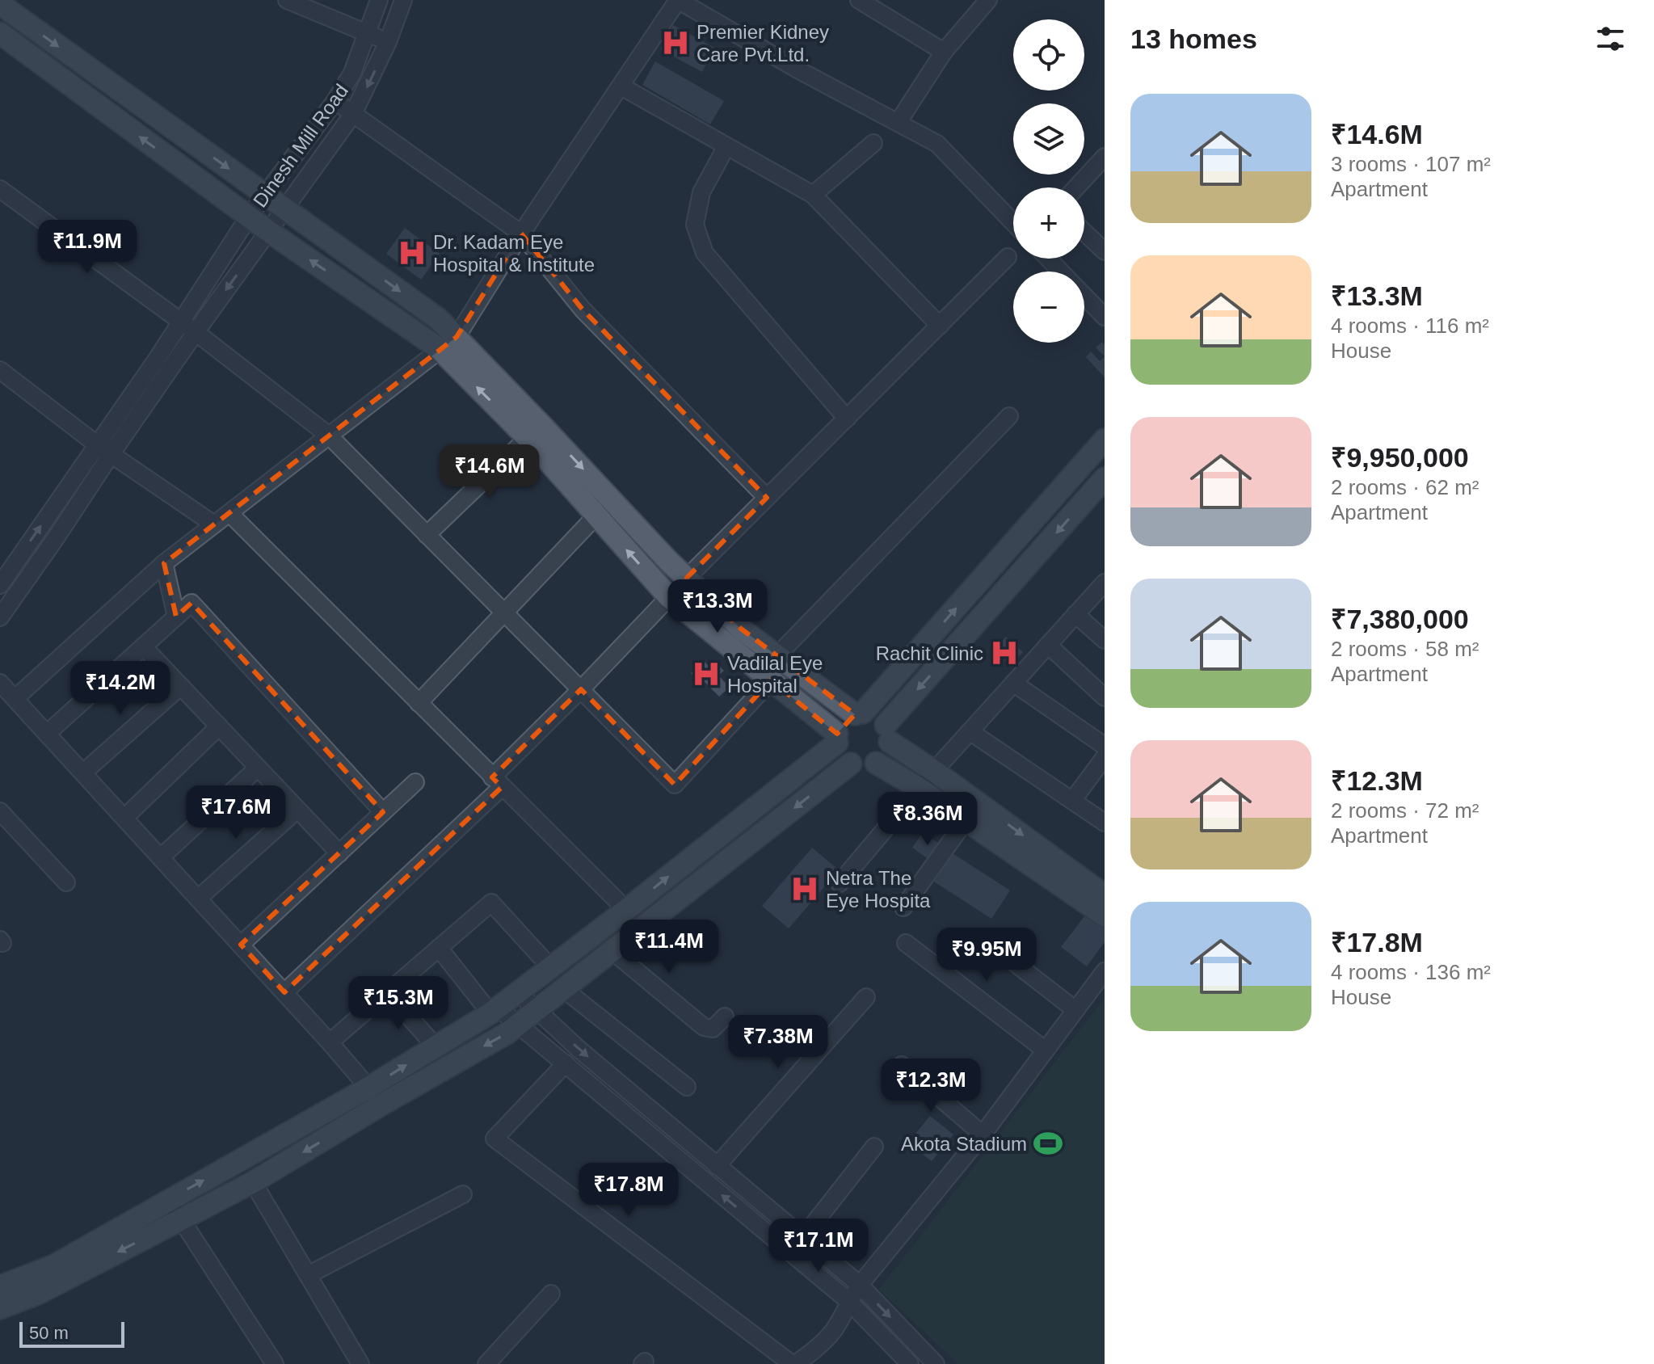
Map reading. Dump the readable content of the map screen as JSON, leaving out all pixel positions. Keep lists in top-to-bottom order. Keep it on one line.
{"streets":{"street":["Dinesh Mill Road"]},"places":{"hospital":["Premier Kidney Care Pvt.Ltd.","Dr. Kadam Eye Hospital & Institute","Rachit Clinic","Vadilal Eye Hospital","Netra The Eye Hospita"],"sports":["Akota Stadium"]},"scale_bar":"50 m","page":{"heading":"13 homes","map_buttons":["+","−"],"list":[{"name":"₹14.6M","note":"3 rooms · 107 m² · Apartment"},{"name":"₹13.3M","note":"4 rooms · 116 m² · House"},{"name":"₹9,950,000","note":"2 rooms · 62 m² · Apartment"},{"name":"₹7,380,000","note":"2 rooms · 58 m² · Apartment"},{"name":"₹12.3M","note":"2 rooms · 72 m² · Apartment"},{"name":"₹17.8M","note":"4 rooms · 136 m² · House"}],"price":["₹11.9M","₹14.6M","₹13.3M","₹14.2M","₹17.6M","₹8.36M","₹11.4M","₹9.95M","₹15.3M","₹7.38M","₹12.3M","₹17.8M","₹17.1M"],"scale":"50 m"}}
